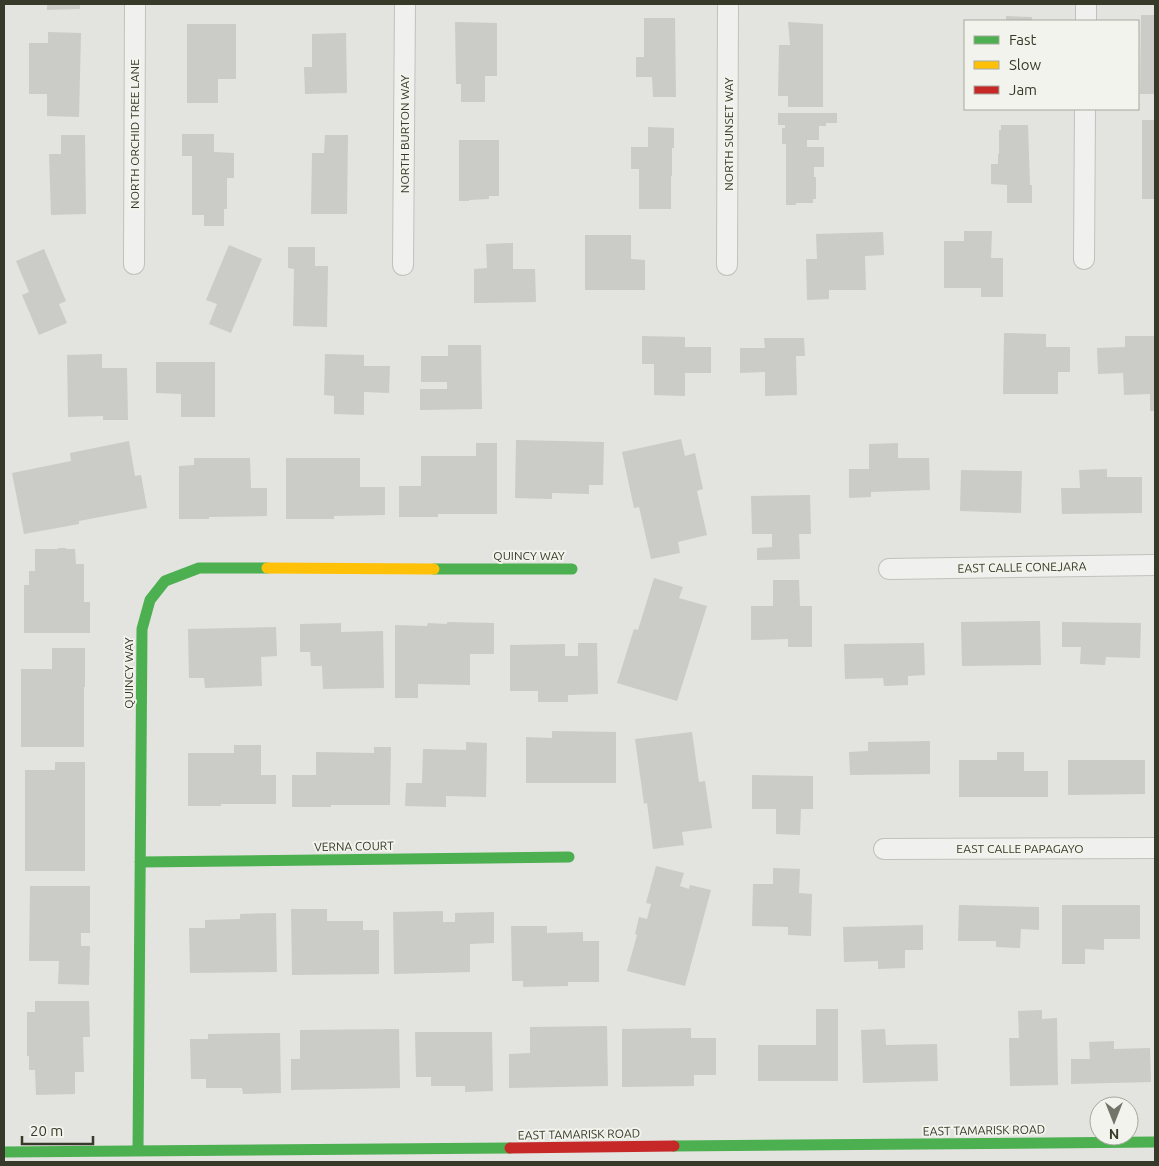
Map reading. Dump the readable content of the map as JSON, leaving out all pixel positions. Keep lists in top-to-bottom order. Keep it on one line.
{"streets":{"street":["NORTH ORCHID TREE LANE","NORTH BURTON WAY","NORTH SUNSET WAY","QUINCY WAY","EAST CALLE CONEJARA","VERNA COURT","EAST CALLE PAPAGAYO","EAST TAMARISK ROAD"]},"crossings":[["QUINCY WAY","VERNA COURT"],["QUINCY WAY","EAST TAMARISK ROAD"]],"legend":["Fast","Slow","Jam"],"scale_bar":"20 m","north":"bottom"}
